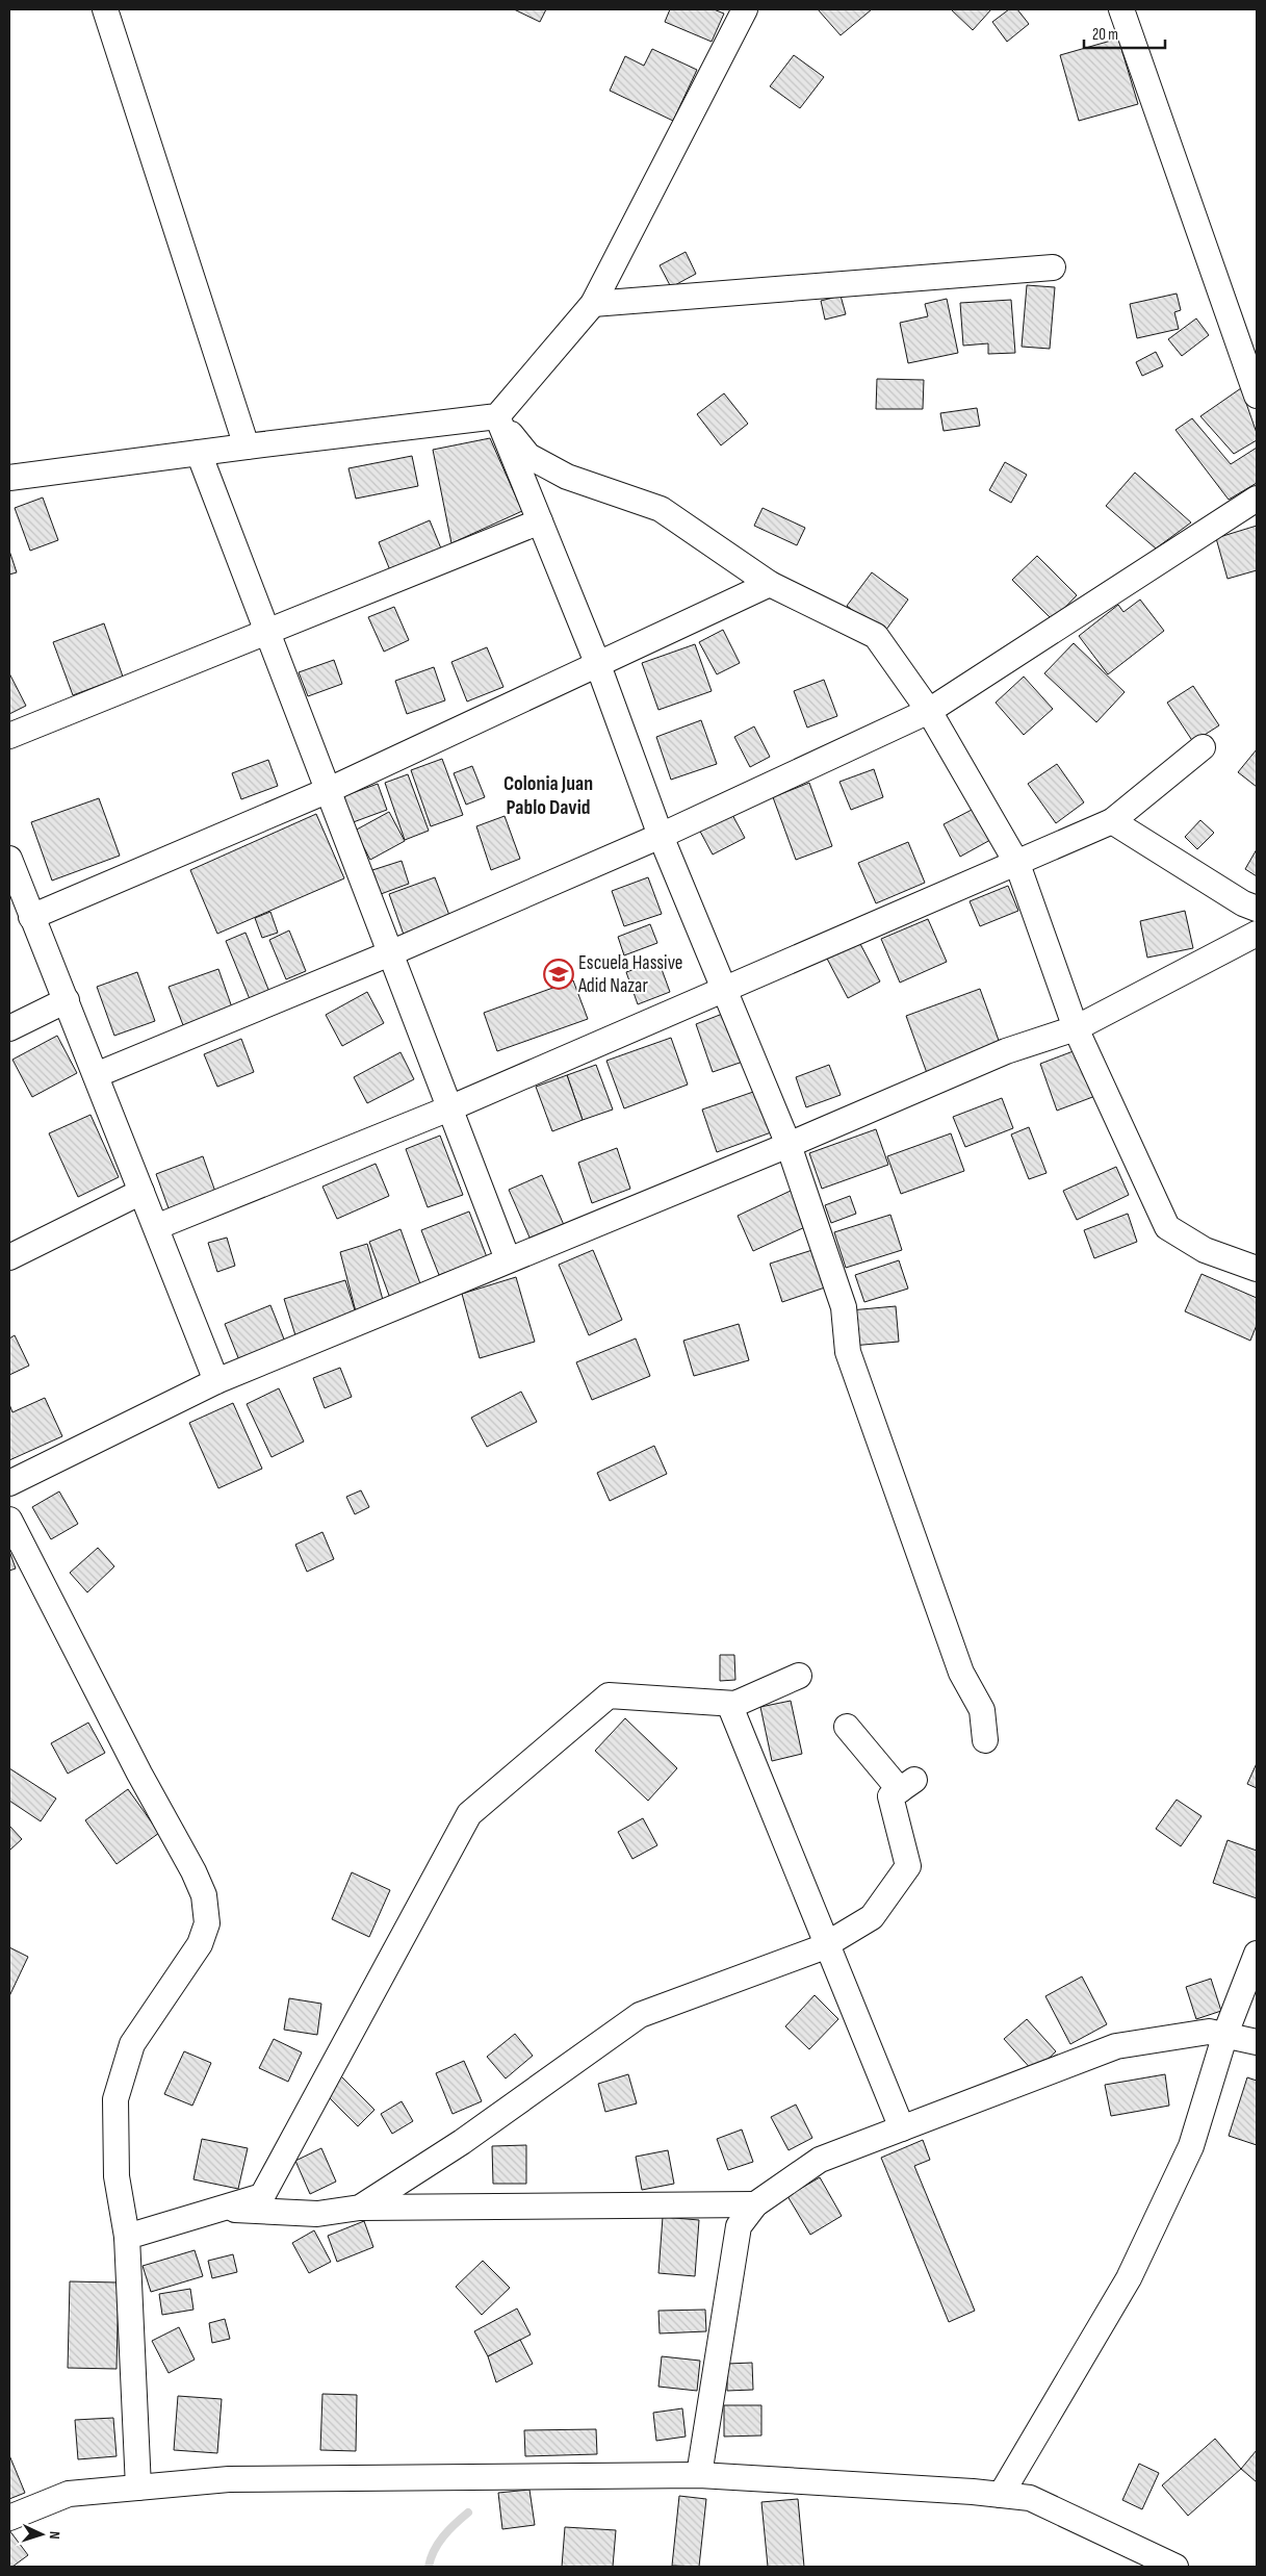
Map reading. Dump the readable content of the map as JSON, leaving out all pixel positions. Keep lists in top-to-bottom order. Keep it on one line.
{"districts":["Colonia Juan Pablo David"],"places":{"school or university":["Escuela Hassive Adid Nazar"]},"scale_bar":"20 m","north":"right"}
